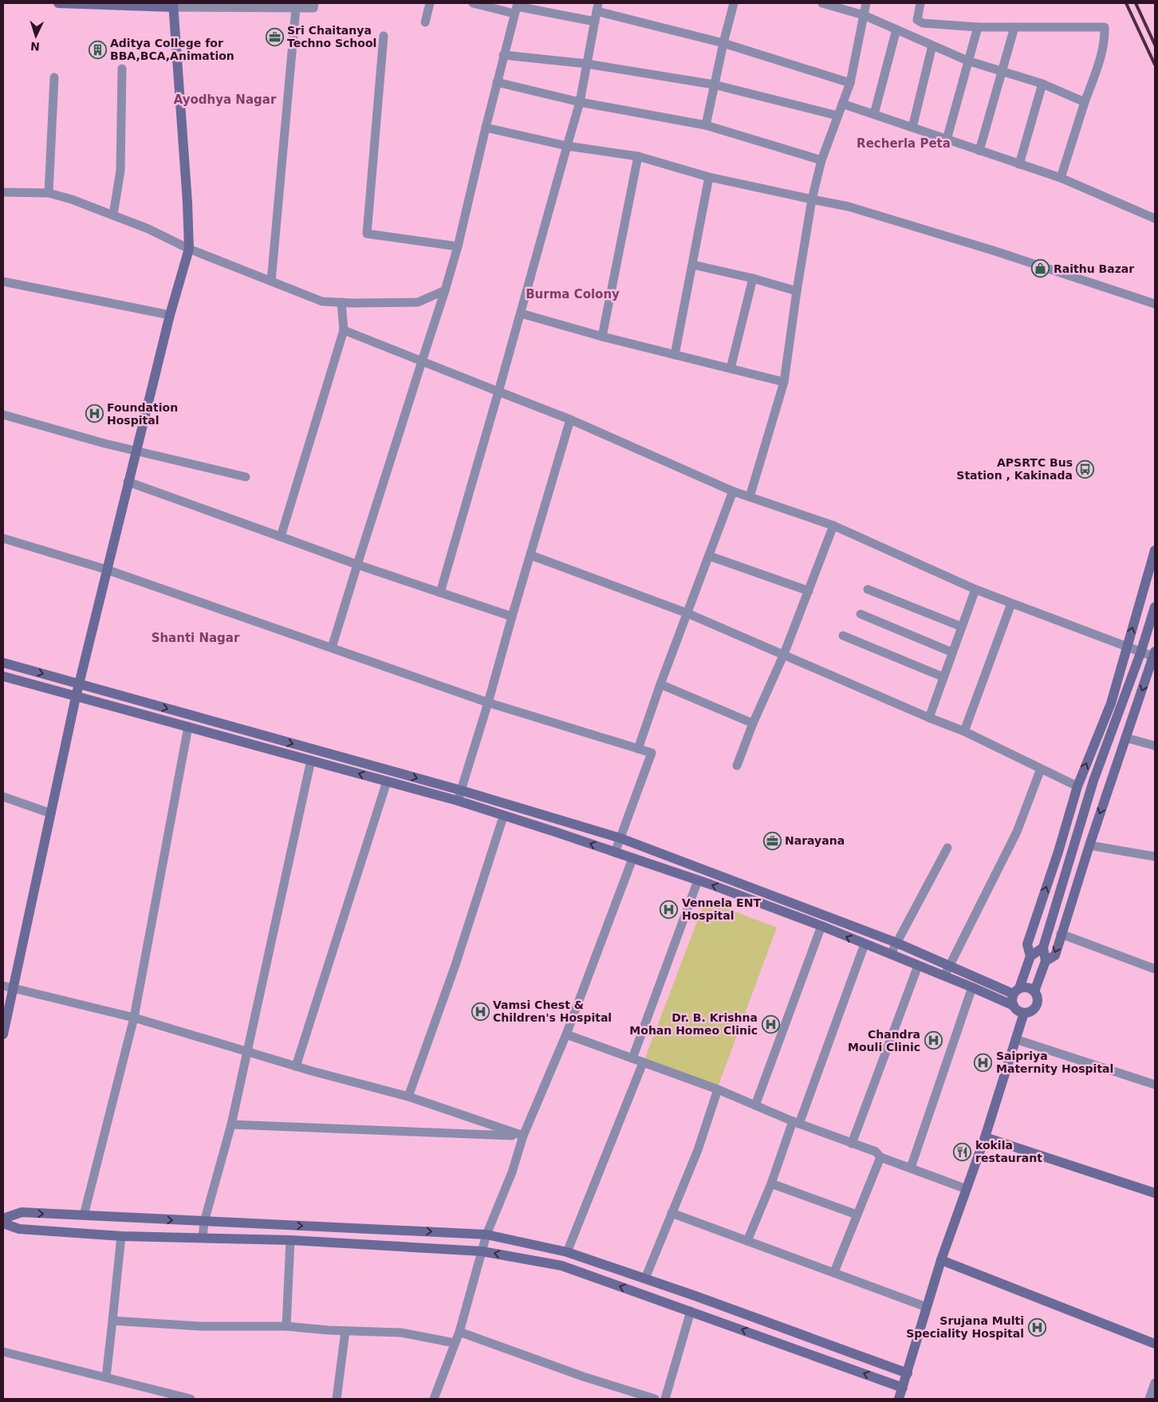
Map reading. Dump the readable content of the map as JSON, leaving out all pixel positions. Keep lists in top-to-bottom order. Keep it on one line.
{"districts":["Ayodhya Nagar","Recherla Peta","Burma Colony","Shanti Nagar"],"places":{"office":["Sri Chaitanya Techno School","Narayana"],"building":["Aditya College for BBA,BCA,Animation"],"shop":["Raithu Bazar"],"hospital":["Foundation Hospital","Vennela ENT Hospital","Vamsi Chest & Children's Hospital","Dr. B. Krishna Mohan Homeo Clinic","Chandra Mouli Clinic","Saipriya Maternity Hospital","Srujana Multi Speciality Hospital"],"bus stop":["APSRTC Bus Station , Kakinada"],"restaurant":["kokila restaurant"]},"north":"bottom"}
